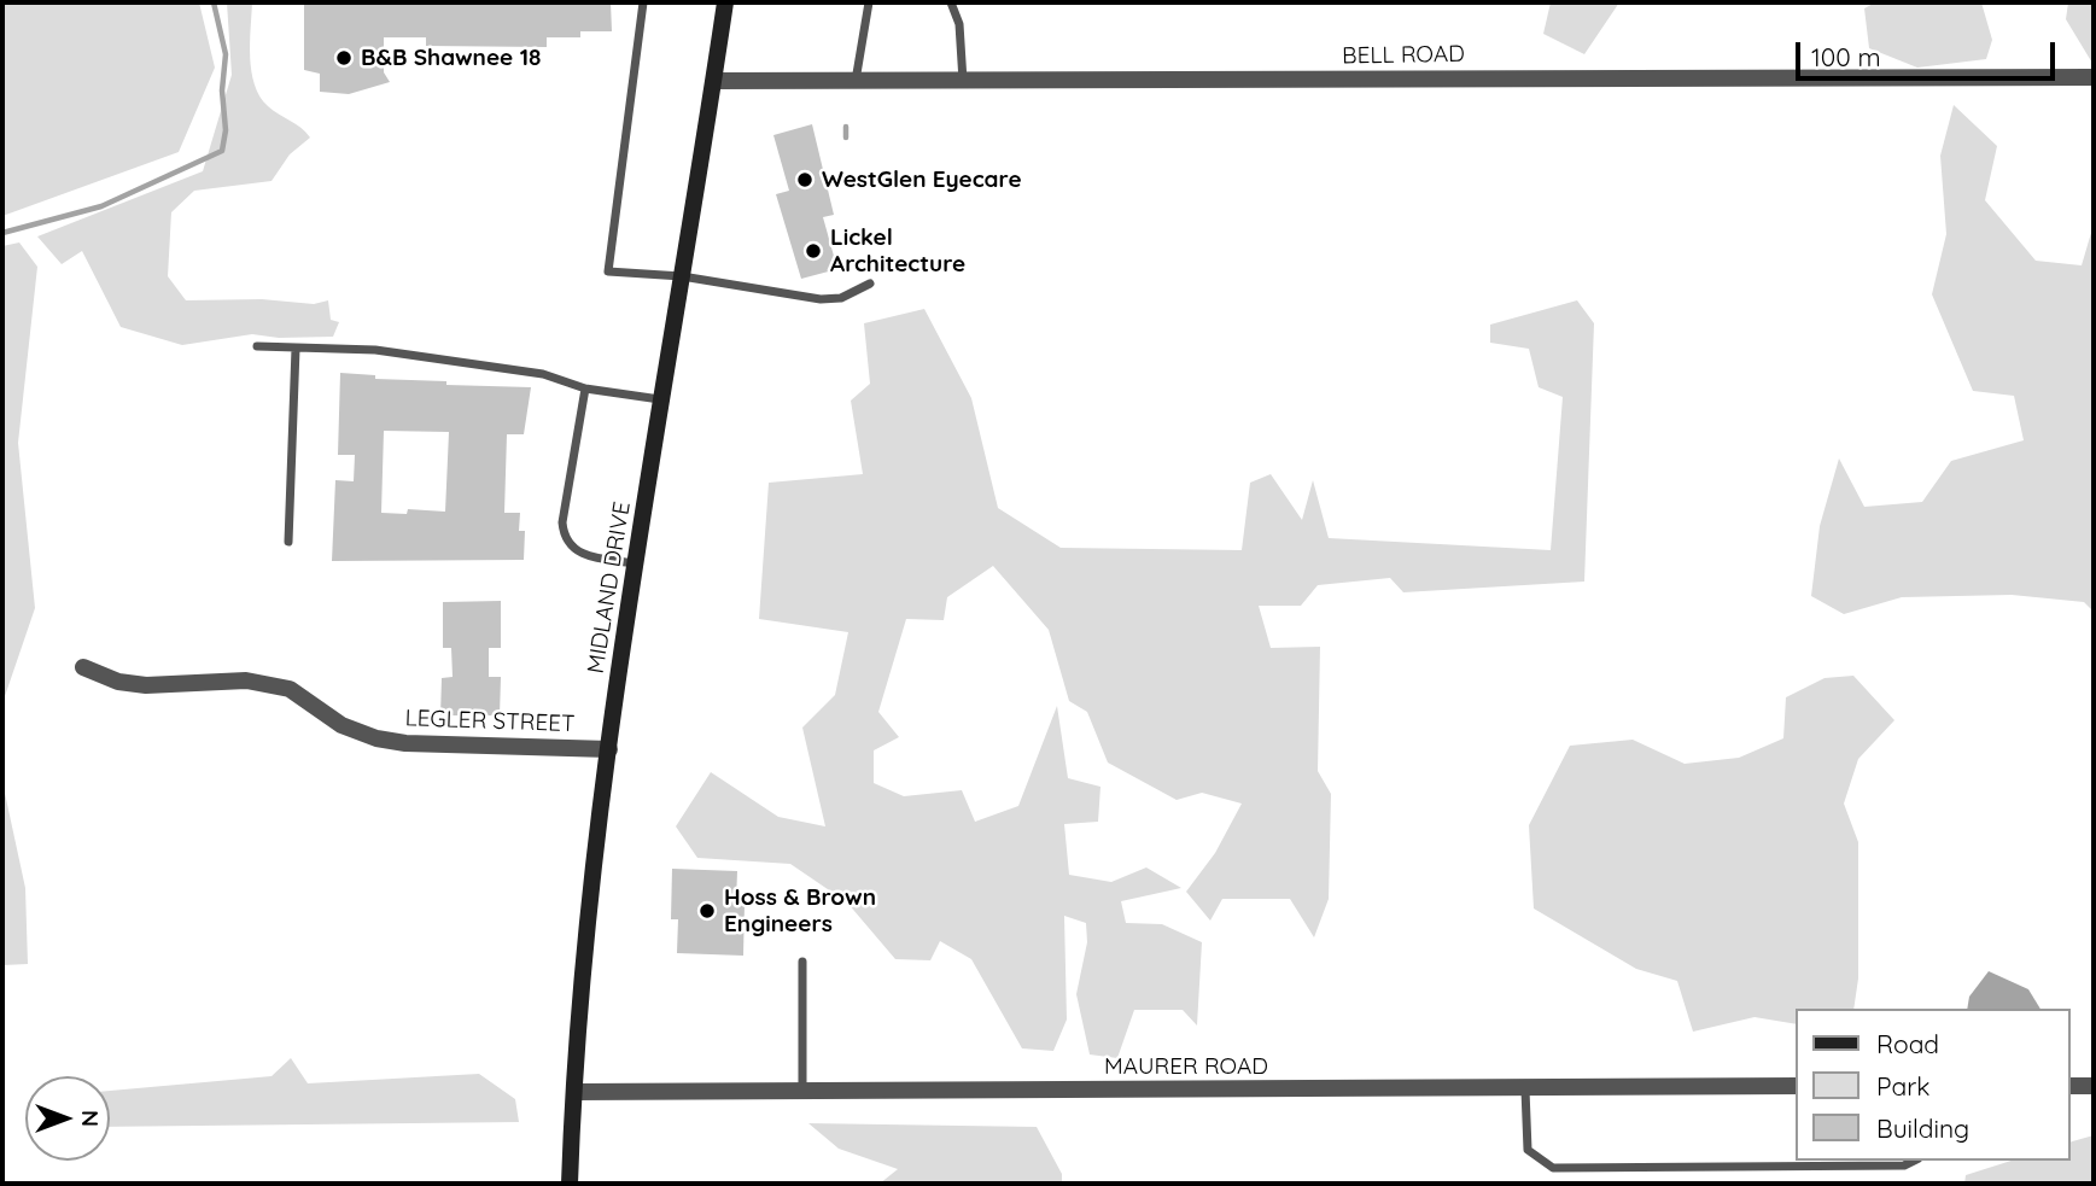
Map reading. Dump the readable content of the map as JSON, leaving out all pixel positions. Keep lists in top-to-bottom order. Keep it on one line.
{"streets":{"main road":["MIDLAND DRIVE"],"street":["BELL ROAD","LEGLER STREET","MAURER ROAD"]},"crossings":[["BELL ROAD","MIDLAND DRIVE"],["MIDLAND DRIVE","LEGLER STREET"],["MIDLAND DRIVE","MAURER ROAD"]],"places":["B&B Shawnee 18","WestGlen Eyecare","Lickel Architecture","Hoss & Brown Engineers"],"legend":["Road","Park","Building"],"scale_bar":"100 m","north":"right"}
